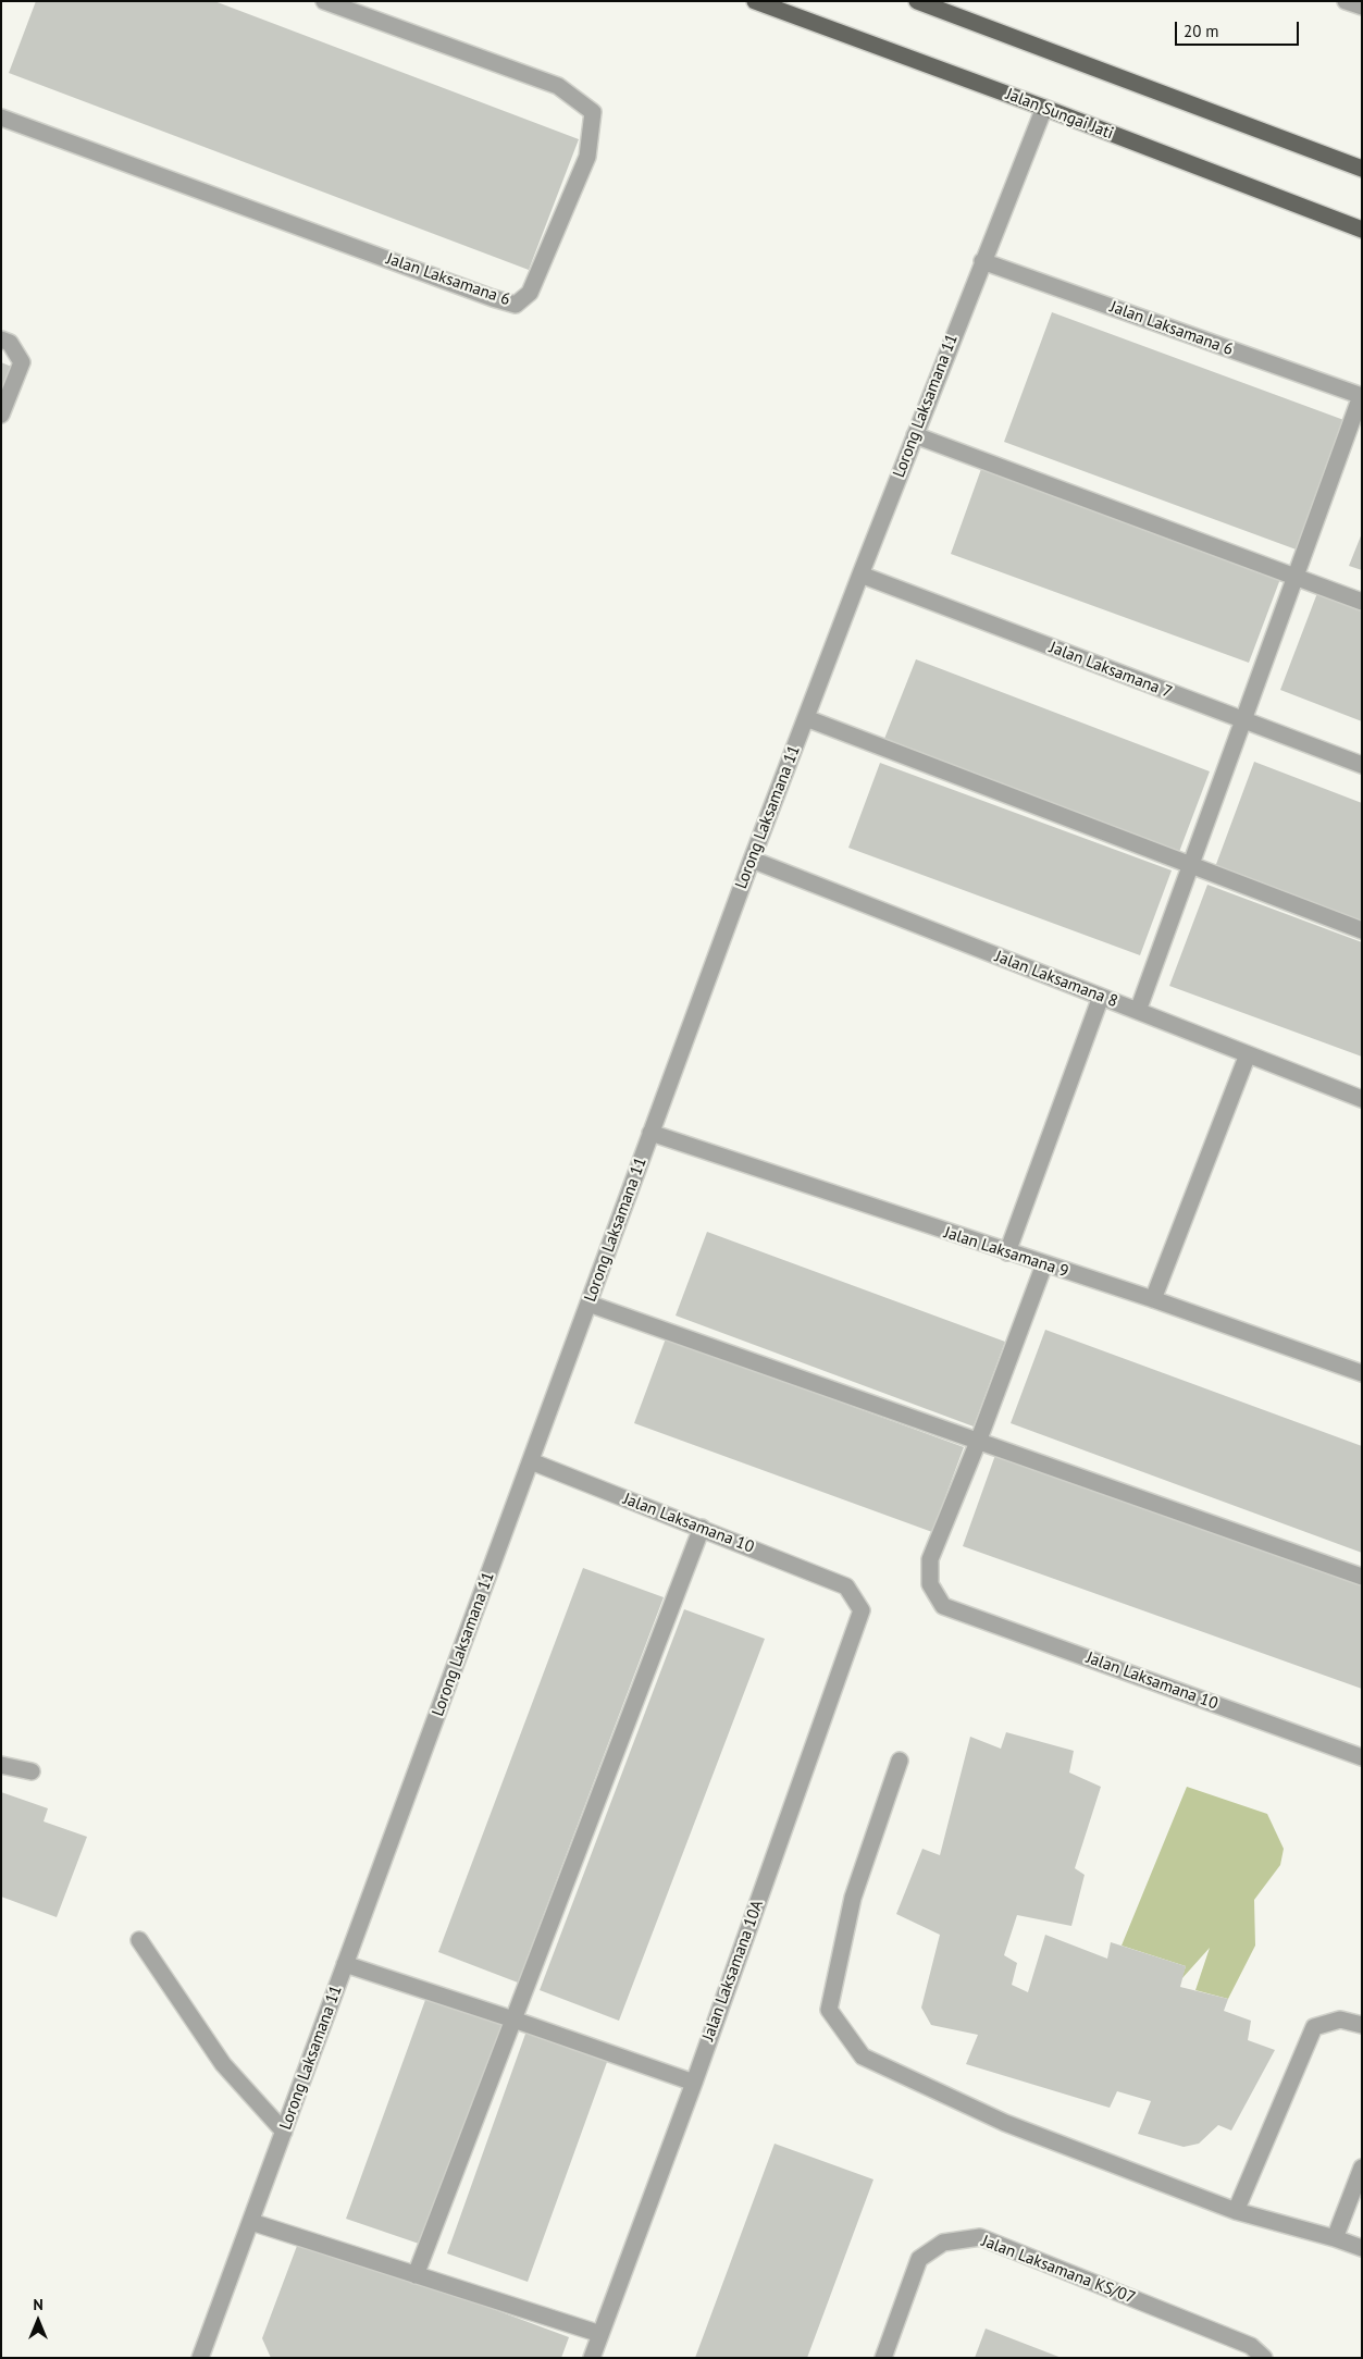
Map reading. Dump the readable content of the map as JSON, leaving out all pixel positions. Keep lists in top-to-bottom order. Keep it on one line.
{"streets":{"main road":["Jalan Sungai Jati"],"street":["Jalan Laksamana 6","Lorong Laksamana 11","Jalan Laksamana 7","Jalan Laksamana 8","Jalan Laksamana 9","Jalan Laksamana 10","Jalan Laksamana 10A","Jalan Laksamana KS/07"]},"crossings":[["Jalan Sungai Jati","Lorong Laksamana 11"],["Jalan Laksamana 6","Lorong Laksamana 11"],["Lorong Laksamana 11","Jalan Laksamana 7"],["Lorong Laksamana 11","Jalan Laksamana 8"],["Lorong Laksamana 11","Jalan Laksamana 9"],["Lorong Laksamana 11","Jalan Laksamana 10"],["Jalan Laksamana 10","Jalan Laksamana 10A"]],"scale_bar":"20 m","north":"top"}
